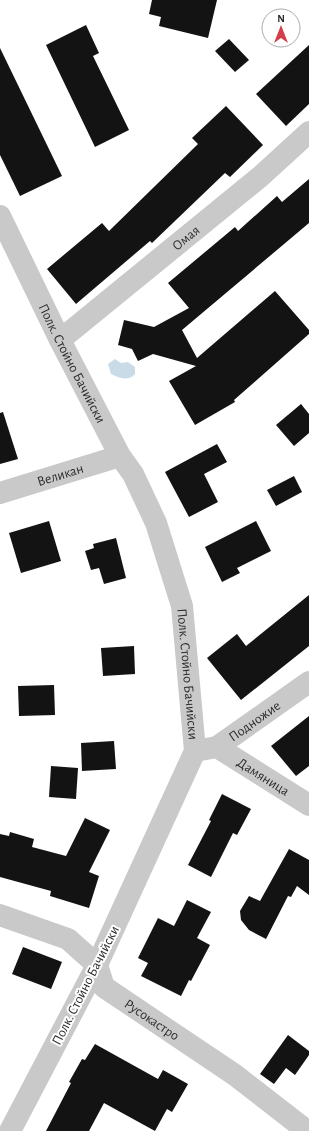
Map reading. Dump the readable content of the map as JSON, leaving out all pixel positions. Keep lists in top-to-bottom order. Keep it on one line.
{"streets":{"street":["Омая","Полк. Стойно Бачийски","Великан","Подножие","Дамяница","Русокастро"]},"crossings":[["Омая","Полк. Стойно Бачийски"],["Полк. Стойно Бачийски","Великан"],["Полк. Стойно Бачийски","Подножие"],["Полк. Стойно Бачийски","Русокастро"],["Подножие","Дамяница"]],"north":"top"}
